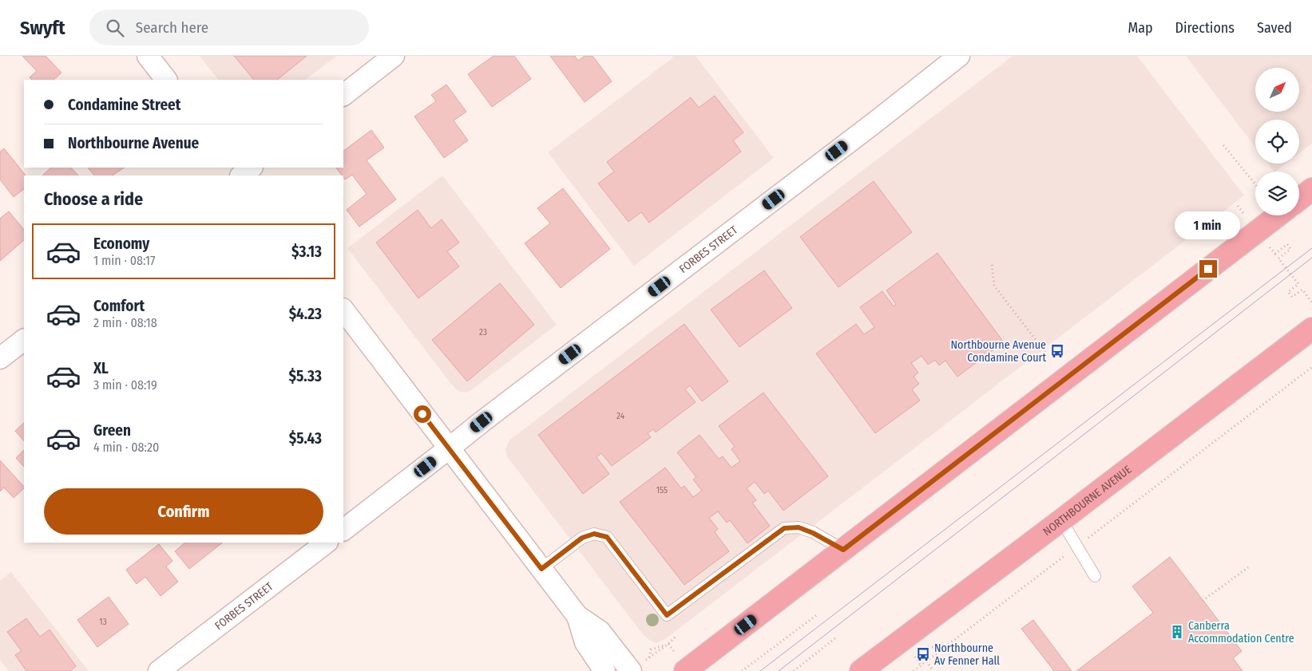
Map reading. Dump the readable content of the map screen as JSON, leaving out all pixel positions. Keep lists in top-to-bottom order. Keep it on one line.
{"streets":{"highway":["NORTHBOURNE AVENUE"],"street":["FORBES STREET"]},"places":{"bus stop":["Northbourne Avenue Condamine Court","Northbourne Av Fenner Hall"],"building":["Canberra Accommodation Centre"]},"house_numbers":["23","24","155","13"],"north":"top right","page":{"header":"Swyft","search":"Search here","nav":["Map","Directions","Saved"],"banner":["Condamine Street","Northbourne Avenue"],"heading":"Choose a ride","bubble":"1 min","list":[{"name":"Economy","note":"1 min · 08:17","value":"$3.13"},{"name":"Comfort","note":"2 min · 08:18","value":"$4.23"},{"name":"XL","note":"3 min · 08:19","value":"$5.33"},{"name":"Green","note":"4 min · 08:20","value":"$5.43"}],"buttons":"Confirm"}}
